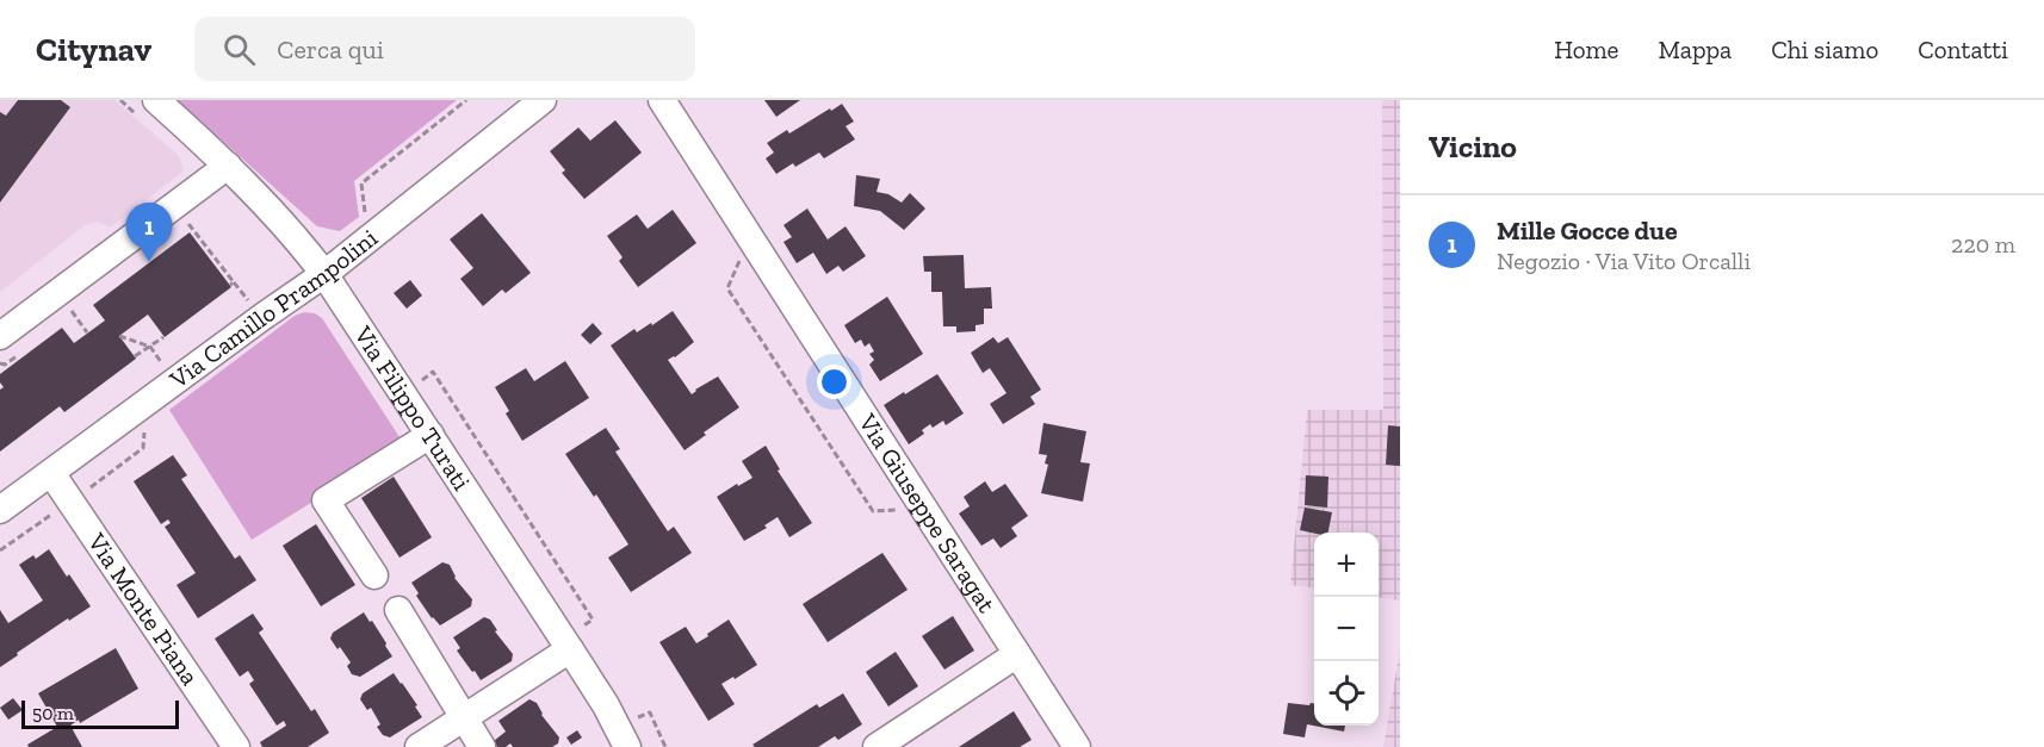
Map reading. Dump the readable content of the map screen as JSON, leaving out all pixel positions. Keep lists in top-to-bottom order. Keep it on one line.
{"streets":{"street":["Via Camillo Prampolini","Via Filippo Turati","Via Giuseppe Saragat","Via Monte Piana"]},"crossings":[["Via Camillo Prampolini","Via Filippo Turati"],["Via Camillo Prampolini","Via Monte Piana"]],"scale_bar":"50 m","page":{"header":"Citynav","search":"Cerca qui","nav":["Home","Mappa","Chi siamo","Contatti"],"heading":"Vicino","list":[{"mark":"1","name":"Mille Gocce due","note":"Negozio · Via Vito Orcalli","value":"220 m"}],"pins":"1","map_buttons":["+","−"],"scale":"50 m"}}
